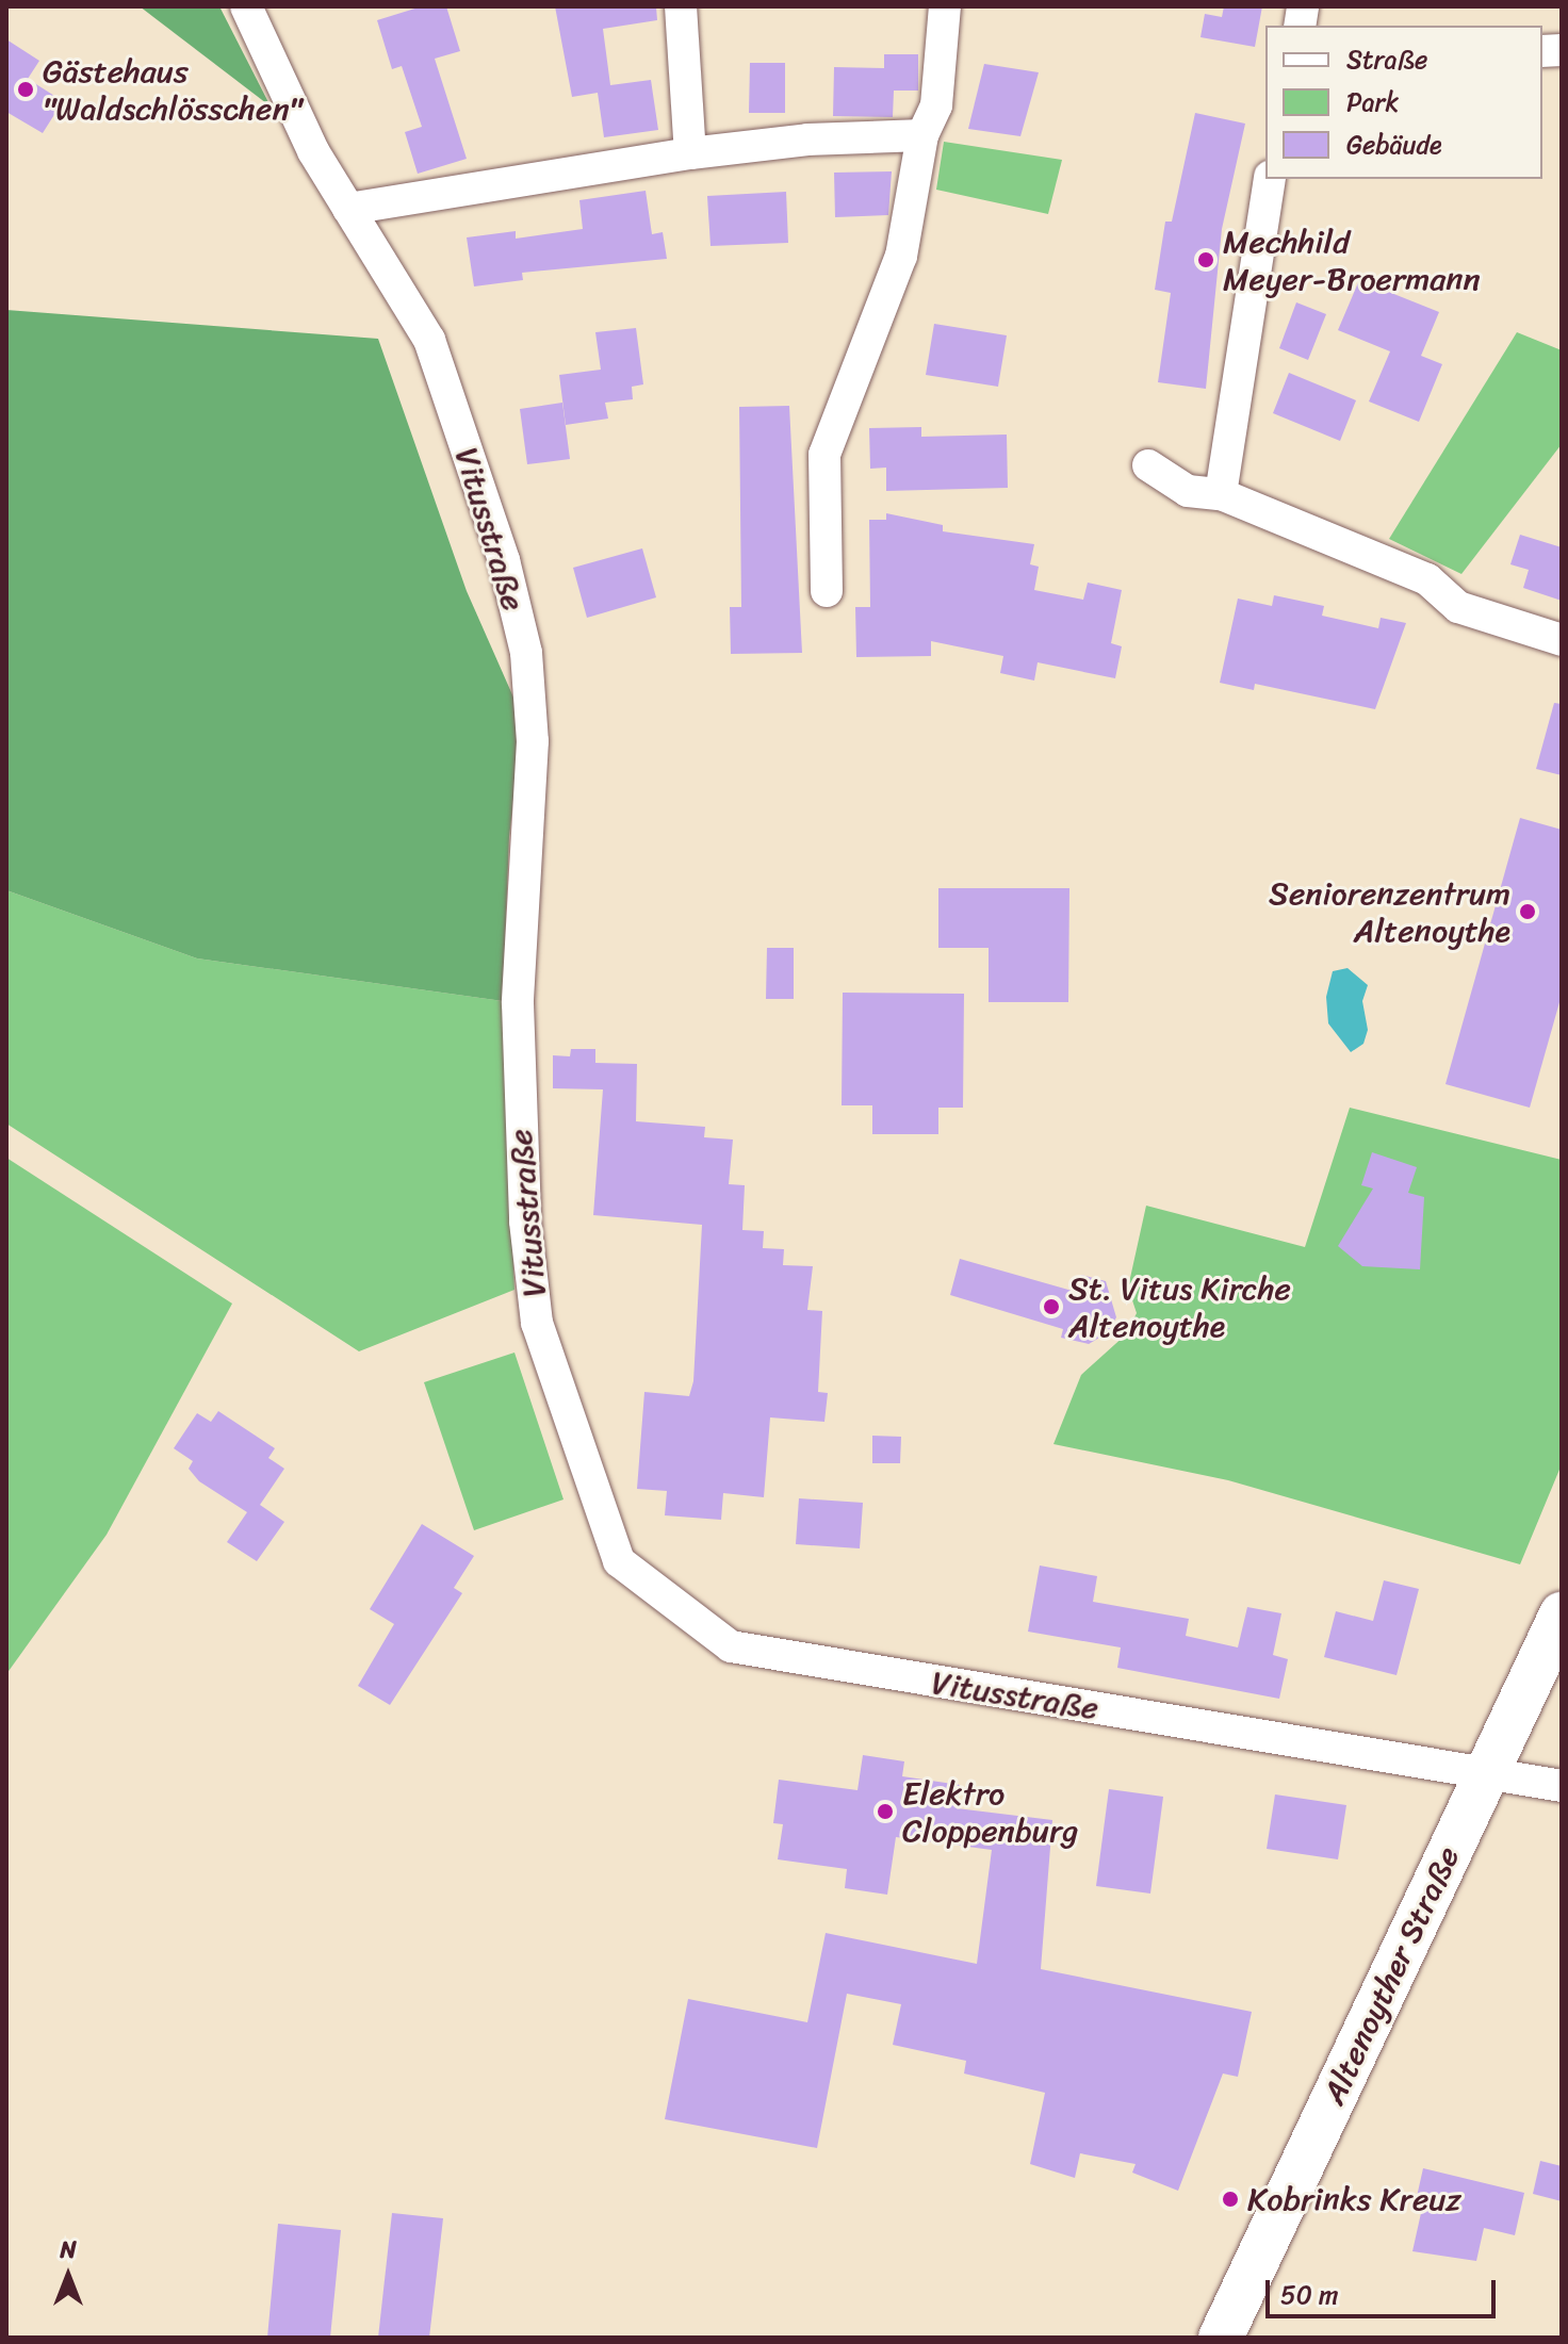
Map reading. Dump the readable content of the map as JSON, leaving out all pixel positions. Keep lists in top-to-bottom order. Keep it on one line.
{"streets":{"main road":["Altenoyther Straße"],"street":["Vitusstraße"]},"crossings":[["Vitusstraße","Altenoyther Straße"]],"places":["Gästehaus \"Waldschlösschen\"","Mechhild Meyer-Broermann","Seniorenzentrum Altenoythe","St. Vitus Kirche Altenoythe","Elektro Cloppenburg","Kobrinks Kreuz"],"legend":["Straße","Park","Gebäude"],"scale_bar":"50 m","north":"top"}
